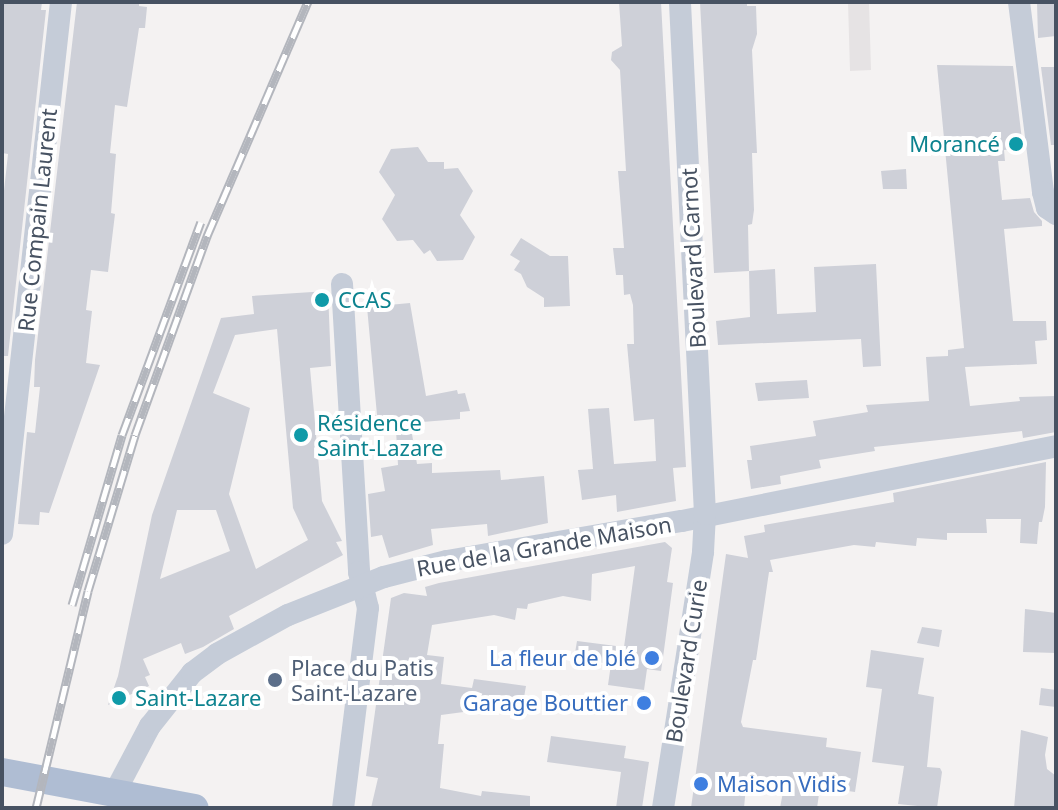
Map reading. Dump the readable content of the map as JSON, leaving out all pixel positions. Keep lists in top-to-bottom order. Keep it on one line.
{"streets":{"street":["Rue Compain Laurent","Boulevard Carnot","Rue de la Grande Maison","Boulevard Curie"]},"crossings":[["Boulevard Carnot","Rue de la Grande Maison"],["Boulevard Carnot","Boulevard Curie"],["Rue de la Grande Maison","Boulevard Curie"]],"places":["Morancé","CCAS","Résidence Saint-Lazare","La fleur de blé","Place du Patis Saint-Lazare","Saint-Lazare","Garage Bouttier","Maison Vidis"]}
